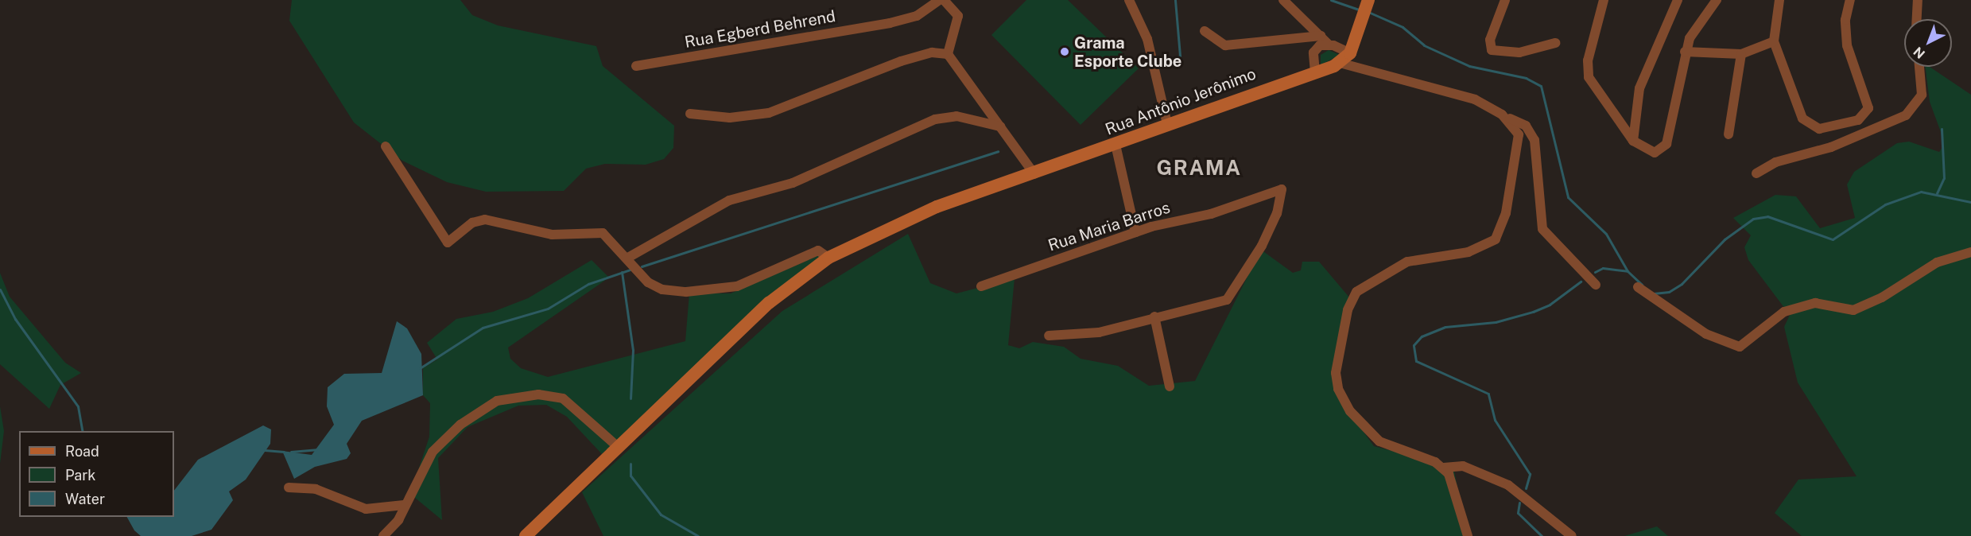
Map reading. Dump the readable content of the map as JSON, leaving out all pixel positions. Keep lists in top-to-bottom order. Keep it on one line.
{"streets":{"main road":["Rua Antônio Jerônimo"],"street":["Rua Egberd Behrend","Rua Maria Barros"]},"districts":["GRAMA"],"places":["Grama Esporte Clube"],"legend":["Road","Park","Water"],"north":"bottom left"}
